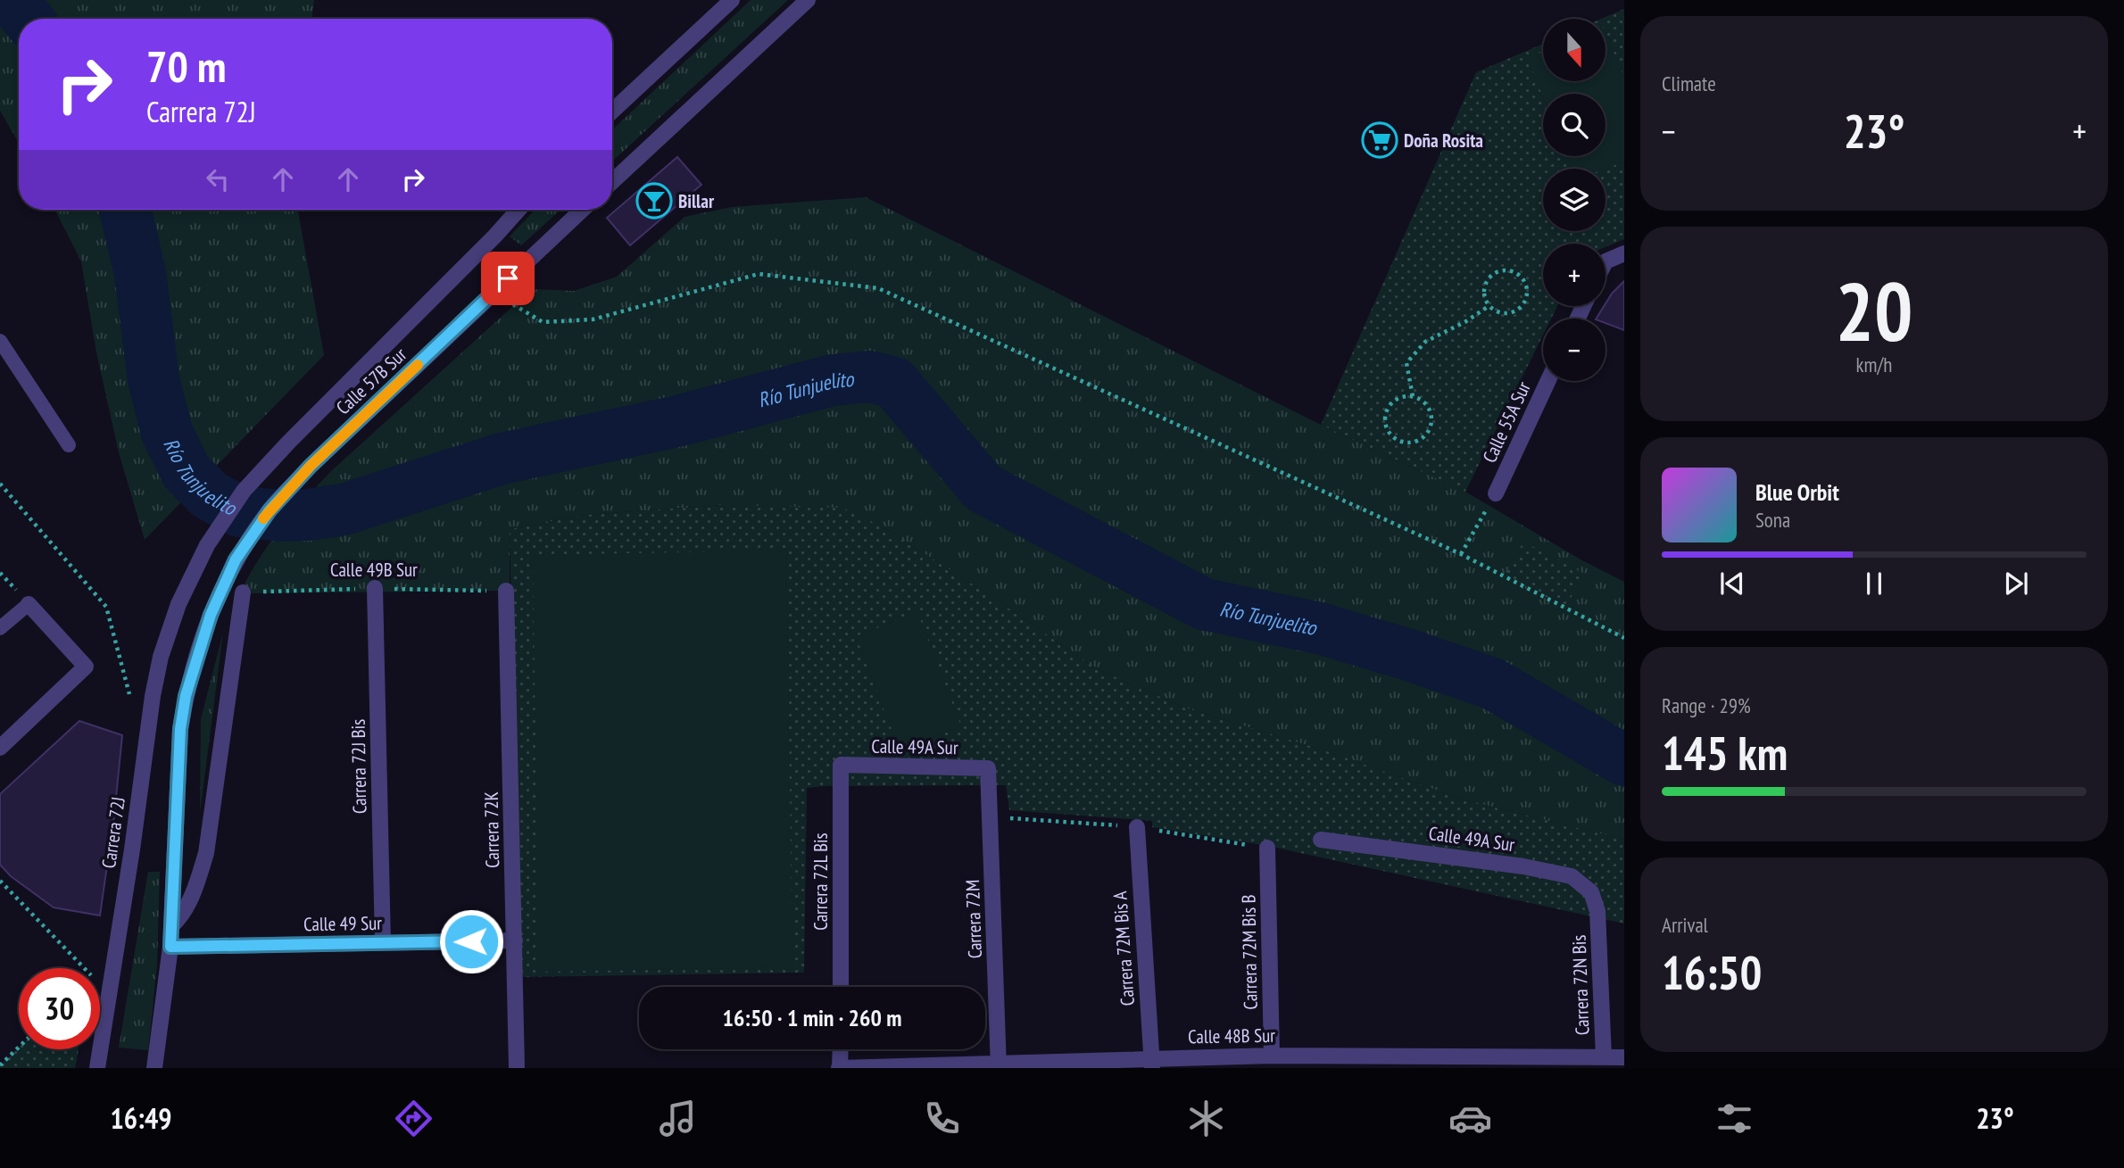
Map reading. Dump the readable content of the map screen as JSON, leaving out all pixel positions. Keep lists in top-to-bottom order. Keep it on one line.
{"streets":{"street":["Calle 57B Sur","Calle 55A Sur","Calle 49A Sur","Carrera 72J Bis","Carrera 72K","Carrera 72J","Carrera 72L Bis","Carrera 72M","Calle 49 Sur","Carrera 72M Bis A","Carrera 72M Bis B","Carrera 72N Bis","Calle 48B Sur"],"path":["Calle 49B Sur"]},"crossings":[["Calle 57B Sur","Carrera 72J"],["Calle 49B Sur","Carrera 72J Bis"],["Calle 49B Sur","Carrera 72K"],["Calle 49A Sur","Carrera 72L Bis"],["Calle 49A Sur","Carrera 72M"],["Calle 49A Sur","Carrera 72N Bis"],["Carrera 72J Bis","Calle 49 Sur"],["Carrera 72K","Calle 49 Sur"],["Carrera 72M","Calle 48B Sur"],["Carrera 72M Bis A","Calle 48B Sur"],["Carrera 72M Bis B","Calle 48B Sur"],["Carrera 72N Bis","Calle 48B Sur"]],"water":["Río Tunjuelito"],"places":{"supermarket":["Doña Rosita"],"bar":["Billar"]},"north":"bottom","page":{"tile":["Climate",["20","km/h"],["Range · 29%","145 km"],["Arrival","16:50"]],"map_buttons":["+","−"],"turn":["70 m","Carrera 72J"],"heat":["−","23°","+"],"song":["Blue Orbit","Sona"],"limit":"30","trip":"16:50 · 1 min · 260 m","tabs":["16:49","23°"]}}
